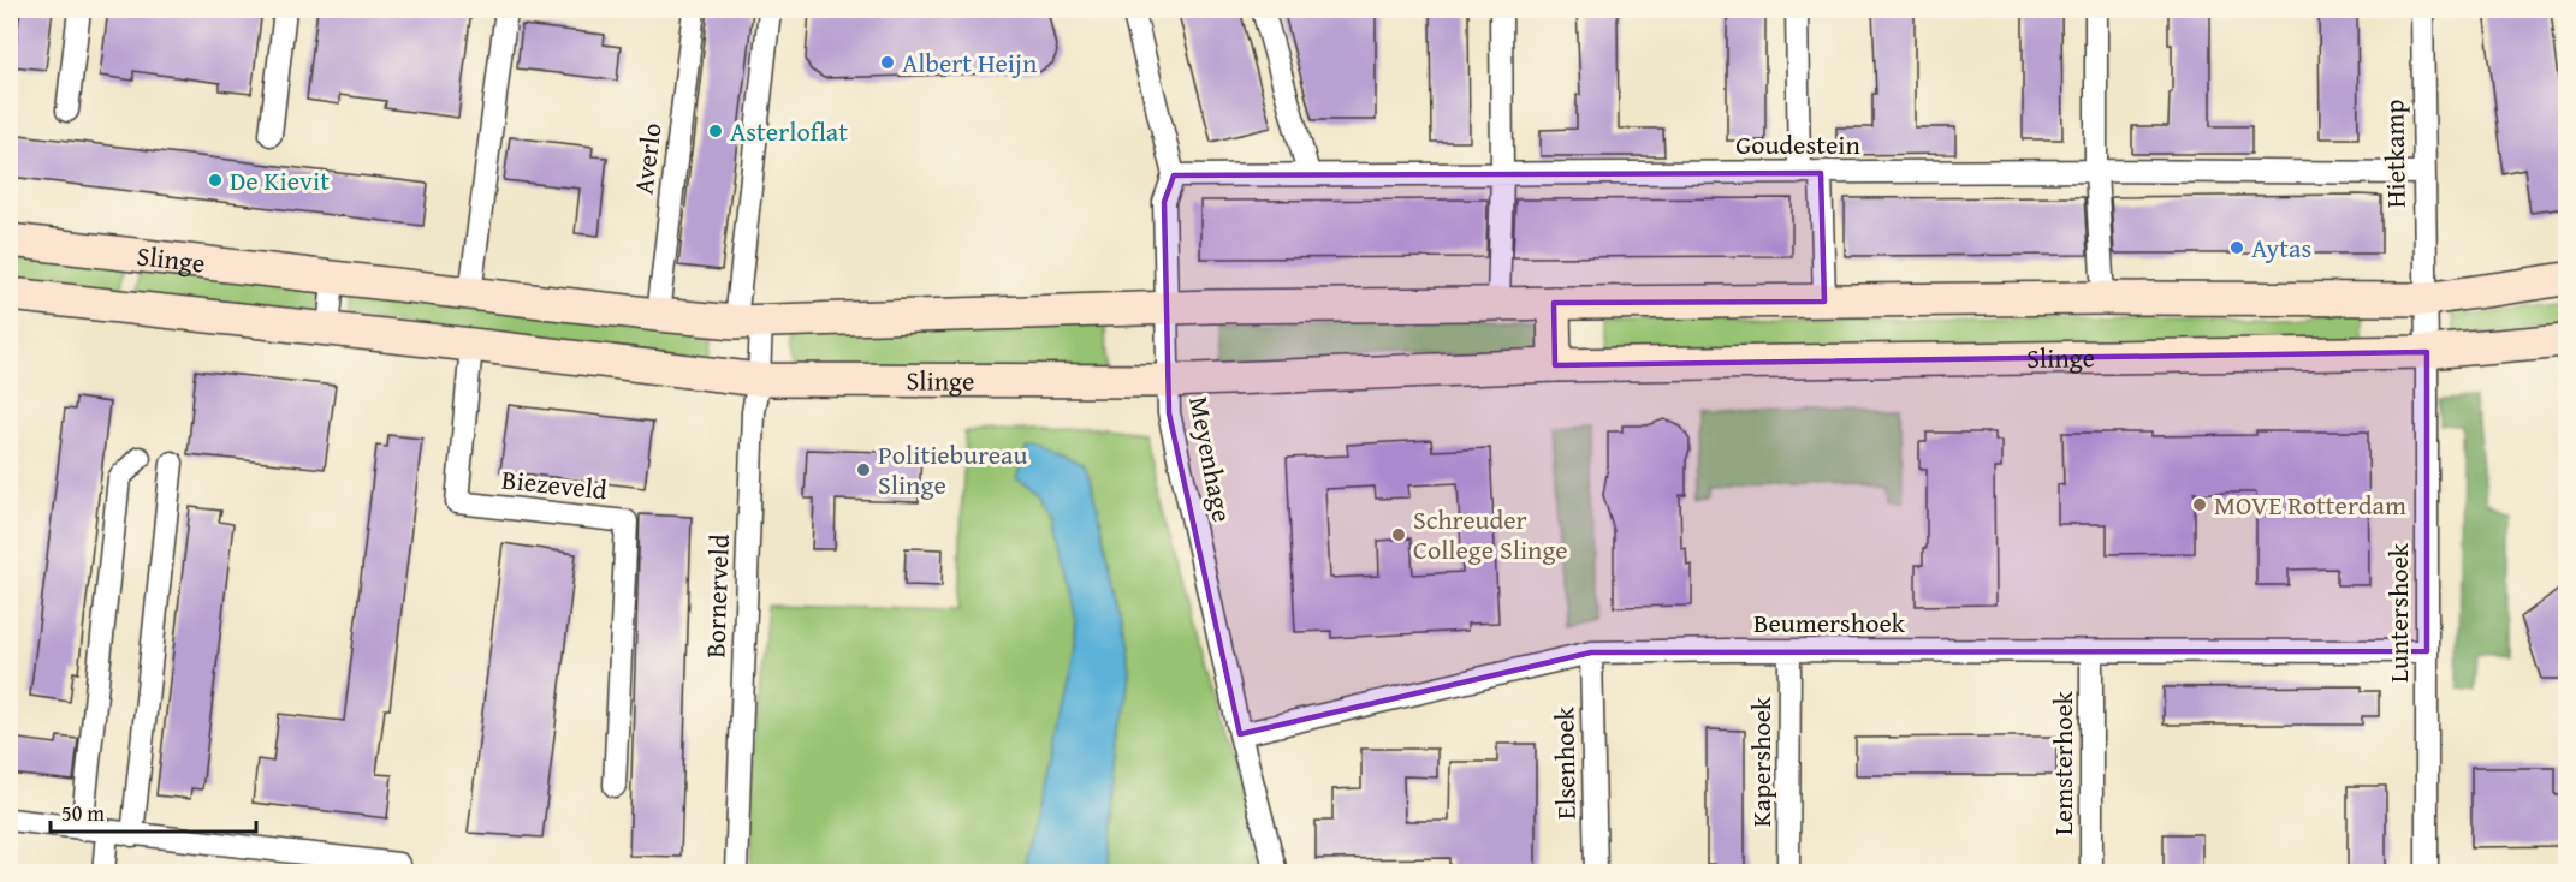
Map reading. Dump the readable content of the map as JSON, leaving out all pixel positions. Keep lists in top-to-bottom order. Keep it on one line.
{"streets":{"main road":["Slinge"],"street":["Goudestein","Hietkamp","Averlo","Meyenhage","Biezeveld","Bornerveld","Luntershoek","Beumershoek","Kapershoek","Elsenhoek","Lemsterhoek"]},"crossings":[["Goudestein","Hietkamp"],["Goudestein","Meyenhage"],["Hietkamp","Slinge"],["Hietkamp","Luntershoek"],["Averlo","Slinge"],["Slinge","Meyenhage"],["Slinge","Biezeveld"],["Slinge","Bornerveld"],["Slinge","Luntershoek"],["Meyenhage","Beumershoek"],["Luntershoek","Beumershoek"],["Beumershoek","Kapershoek"],["Beumershoek","Elsenhoek"],["Beumershoek","Lemsterhoek"]],"places":["Albert Heijn","Asterloflat","De Kievit","Aytas","Politiebureau Slinge","MOVE Rotterdam","Schreuder College Slinge"],"scale_bar":"50 m"}
